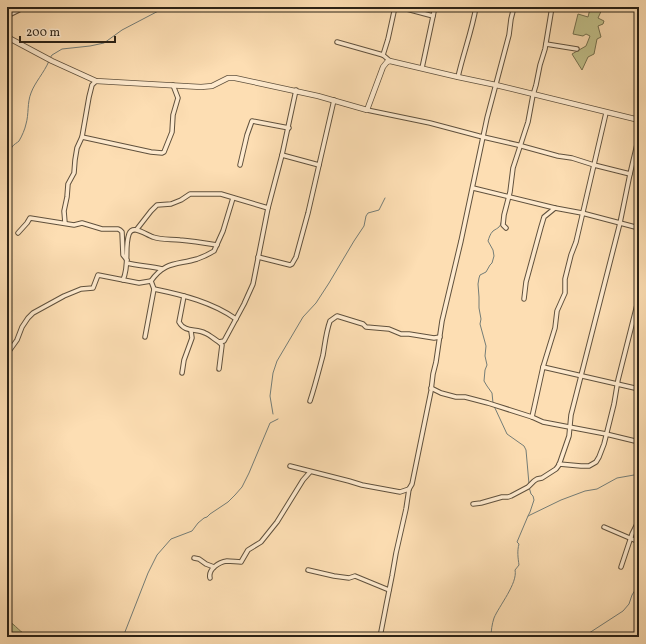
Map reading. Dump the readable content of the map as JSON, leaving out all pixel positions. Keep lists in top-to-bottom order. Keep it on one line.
{"scale_bar":"200 m"}
